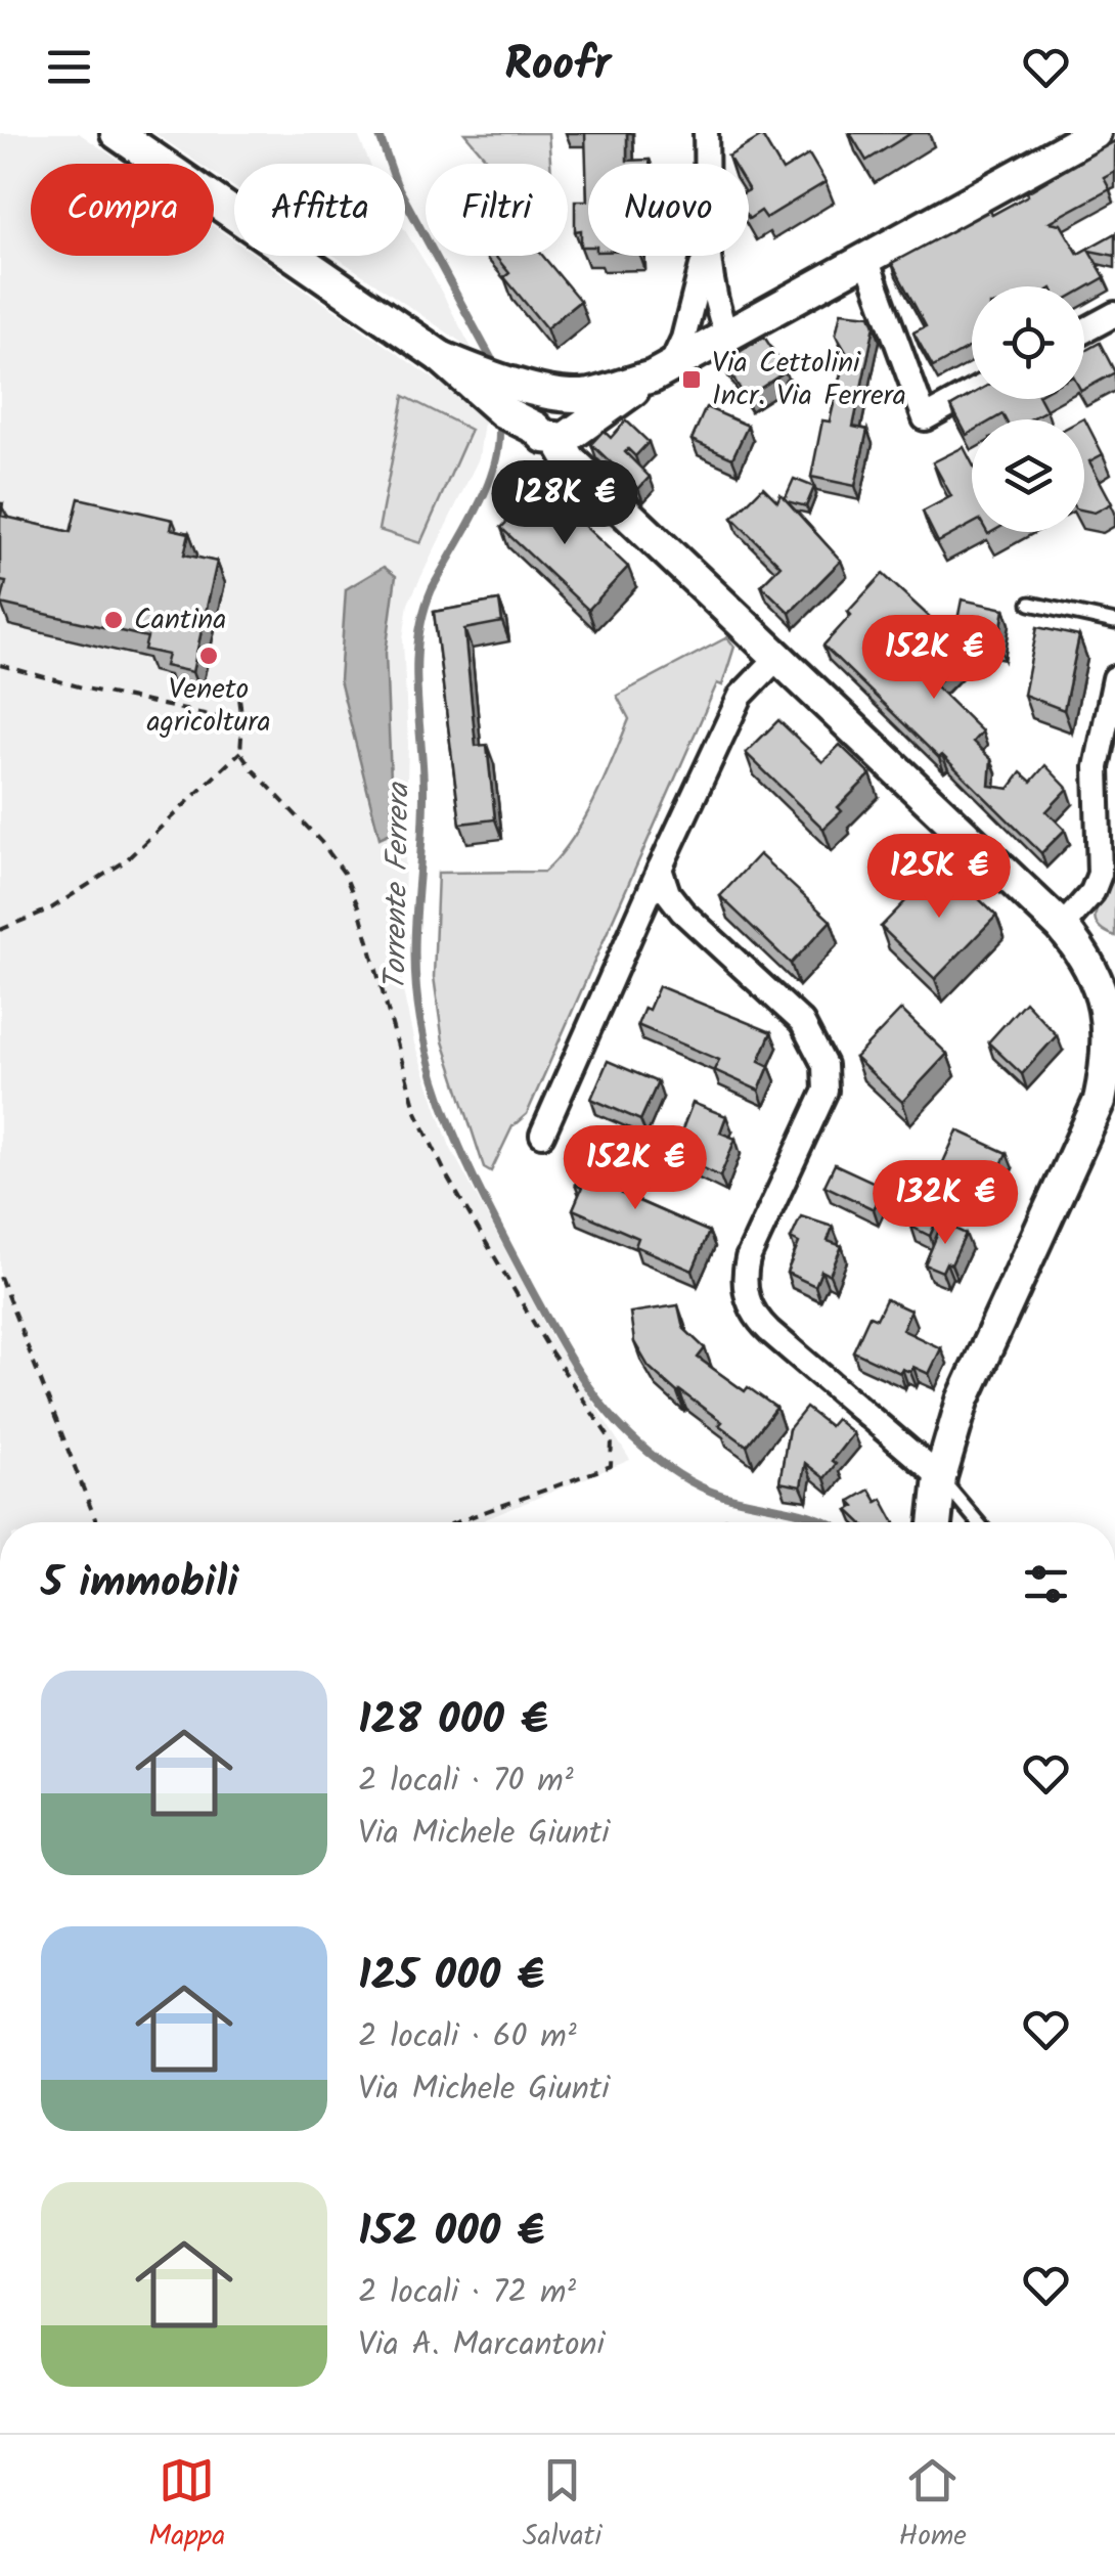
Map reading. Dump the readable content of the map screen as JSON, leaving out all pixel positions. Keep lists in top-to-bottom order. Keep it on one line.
{"water":["Torrente Ferrera"],"places":{"transit":["Via Cettolini Incr. Via Ferrera"],"other":["Cantina","Veneto agricoltura"]},"page":{"header":"Roofr","chip":["Compra","Affitta","Filtri","Nuovo"],"price":["128K €","152K €","125K €","152K €","132K €"],"heading":"5 immobili","list":[{"name":"128 000 €","note":"2 locali · 70 m² · Via Michele Giunti"},{"name":"125 000 €","note":"2 locali · 60 m² · Via Michele Giunti"},{"name":"152 000 €","note":"2 locali · 72 m² · Via A. Marcantoni"}],"tabs":["Mappa","Salvati","Home"]}}
